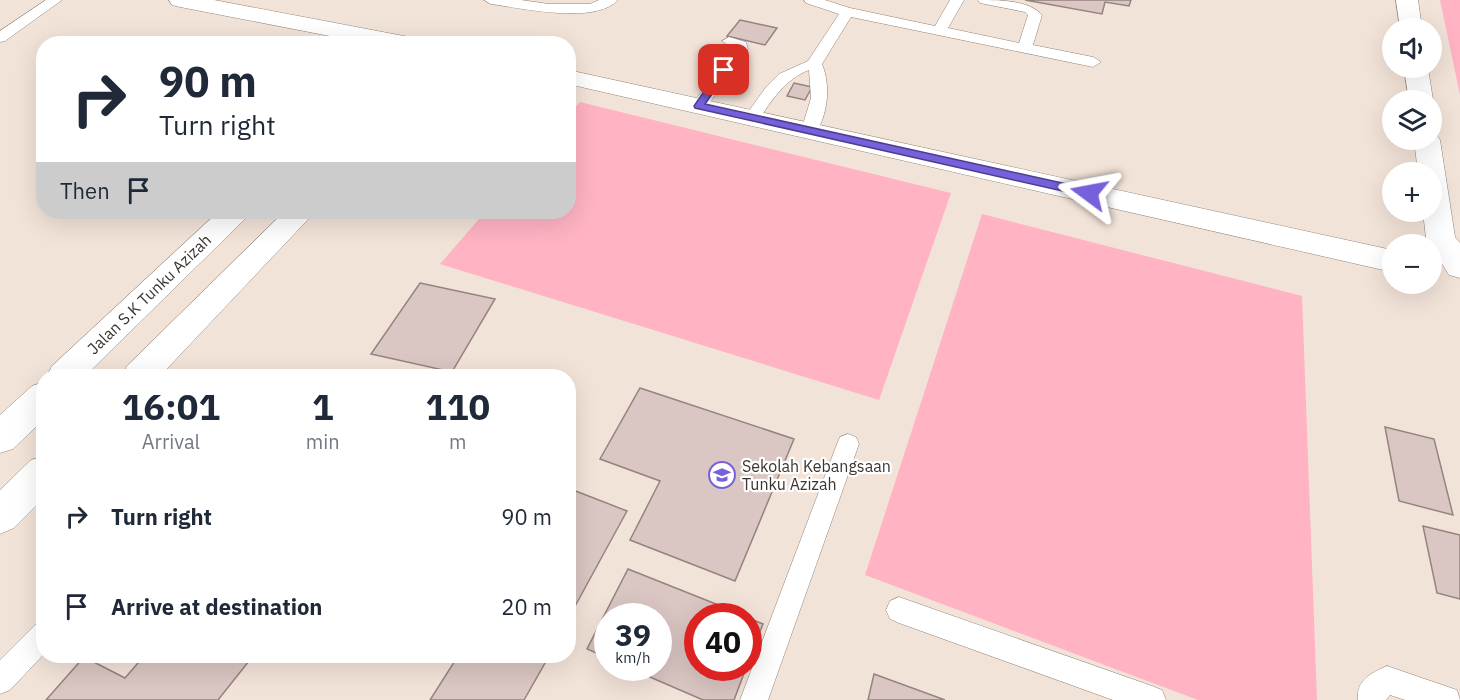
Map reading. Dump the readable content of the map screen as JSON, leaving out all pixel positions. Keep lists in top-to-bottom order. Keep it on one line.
{"streets":{"street":["Jalan S.K Tunku Azizah"]},"places":{"school or university":["Sekolah Kebangsaan Tunku Azizah"]},"page":{"map_buttons":["+","−"],"turn":["90 m","Turn right"],"then":"Then","eta":["16:01","Arrival","1","min","110","m"],"list":[{"name":"Turn right","value":"90 m"},{"name":"Arrive at destination","value":"20 m"}],"speed":"39 km/h","limit":"40"}}
